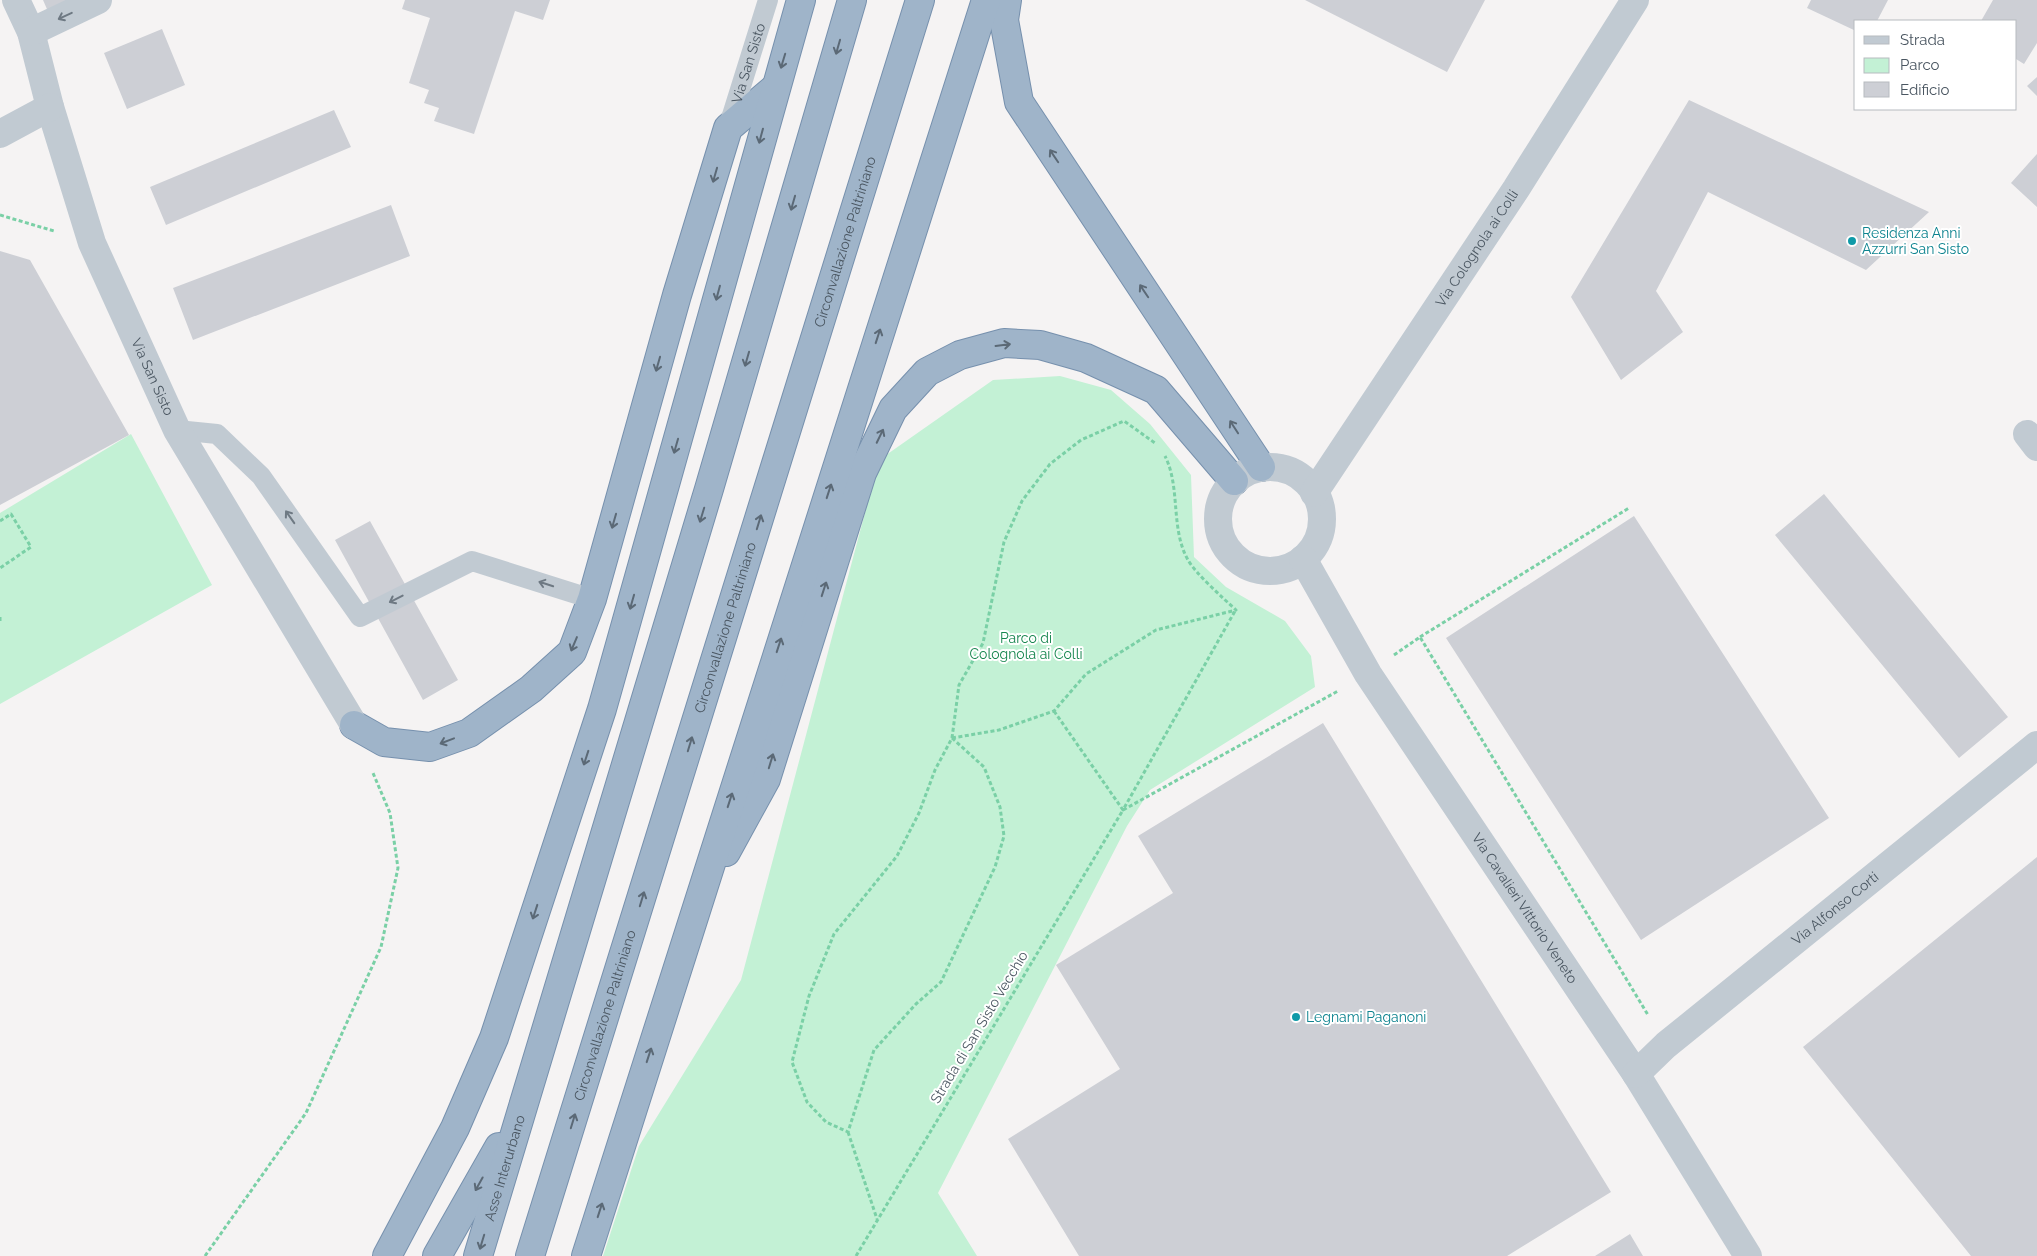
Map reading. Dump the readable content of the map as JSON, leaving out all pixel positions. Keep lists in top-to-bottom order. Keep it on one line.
{"streets":{"highway":["Circonvallazione Paltriniano","Asse Interurbano"],"street":["Via San Sisto","Via Colognola ai Colli","Via Cavalieri Vittorio Veneto","Via Alfonso Corti"],"path":["Strada di San Sisto Vecchio"]},"crossings":[["Via Colognola ai Colli","Via Cavalieri Vittorio Veneto"],["Via Cavalieri Vittorio Veneto","Via Alfonso Corti"]],"parks":["Parco di Colognola ai Colli"],"places":["Residenza Anni Azzurri San Sisto","Legnami Paganoni"],"legend":["Strada","Parco","Edificio"]}
